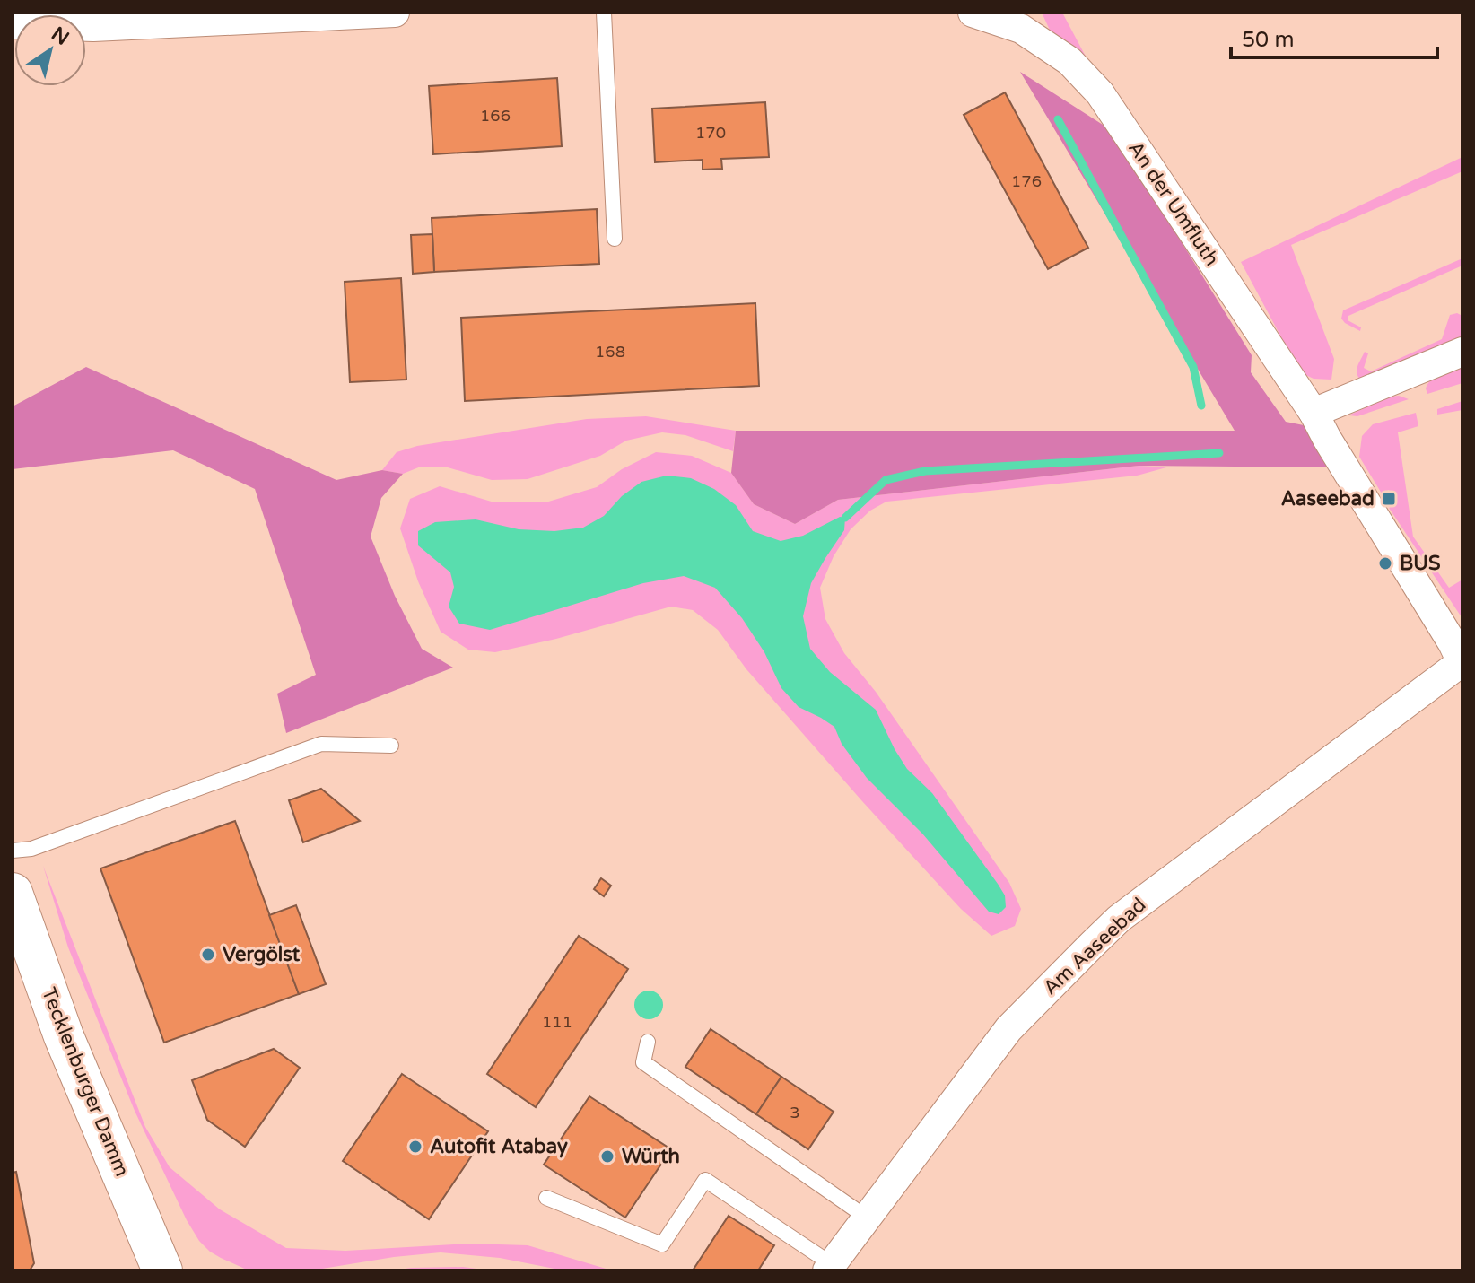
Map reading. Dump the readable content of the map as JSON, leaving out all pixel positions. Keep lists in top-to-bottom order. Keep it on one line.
{"streets":{"main road":["Tecklenburger Damm"],"street":["An der Umfluth","Am Aaseebad"]},"crossings":[["An der Umfluth","Am Aaseebad"]],"places":{"transit":["Aaseebad"],"other":["BUS","Vergölst","Autofit Atabay","Würth"]},"house_numbers":["166","170","176","168","111","3"],"scale_bar":"50 m","north":"top right"}
